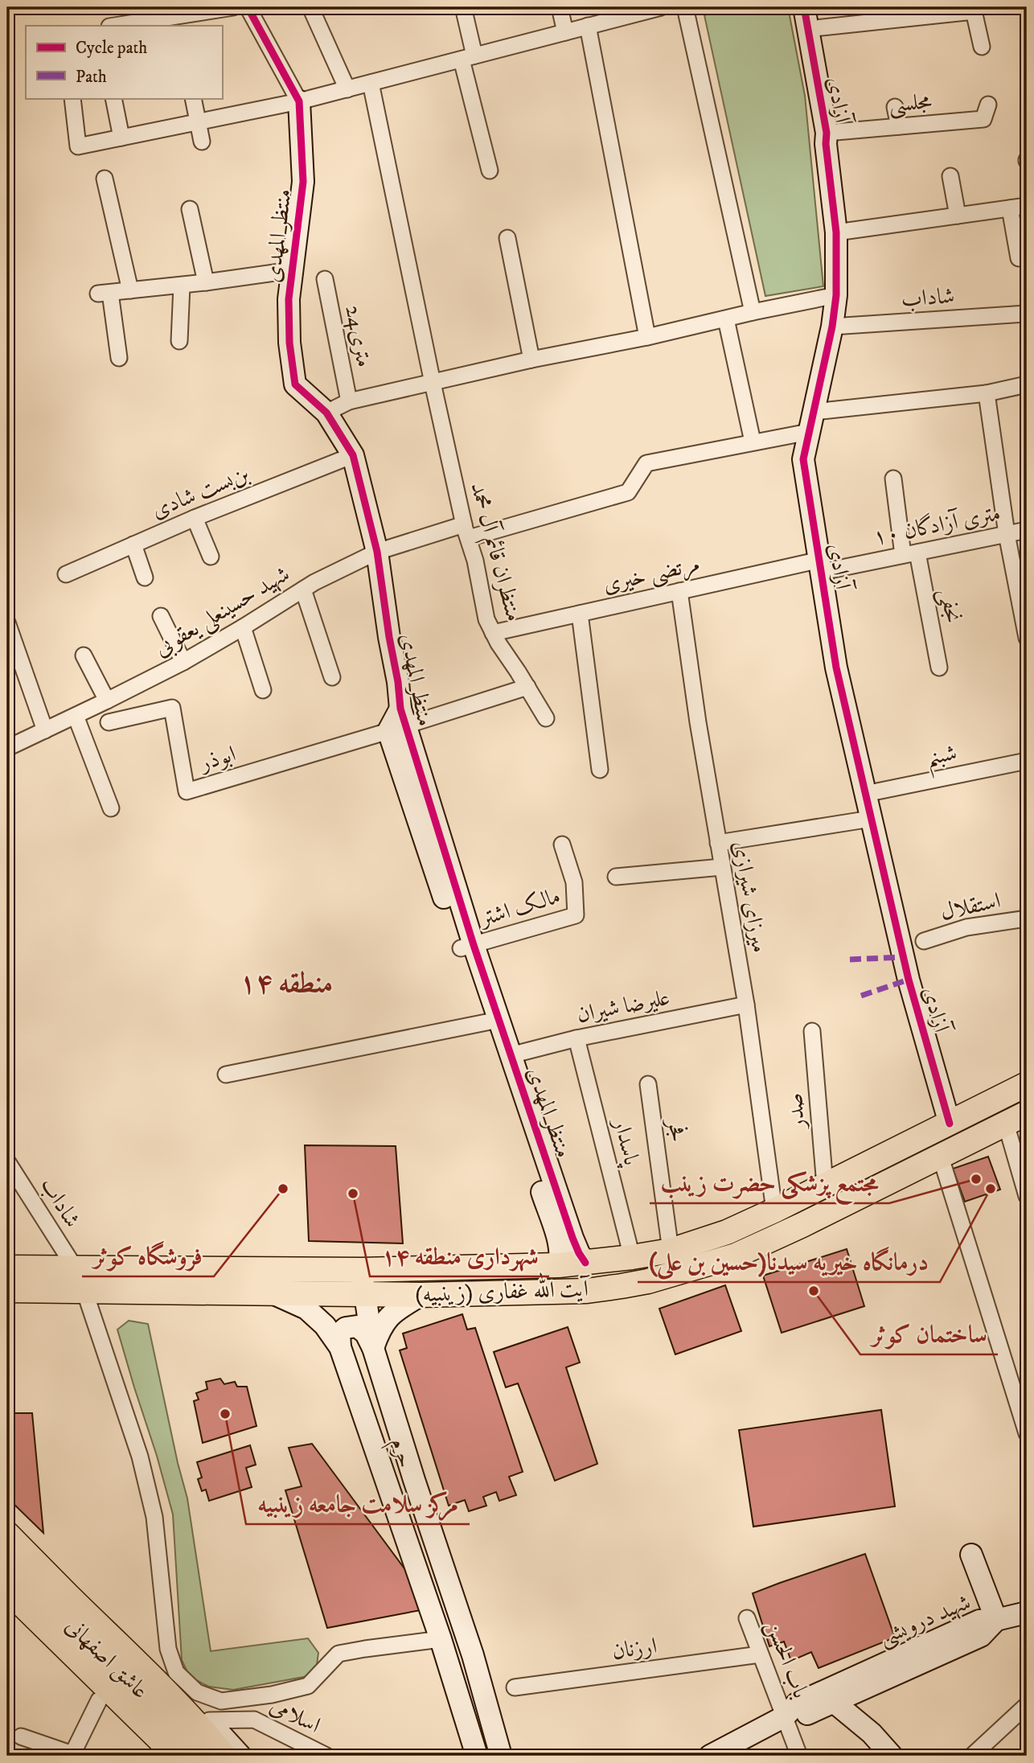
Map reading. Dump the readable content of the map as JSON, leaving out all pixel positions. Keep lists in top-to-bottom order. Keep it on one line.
{"streets":{"main road":["آیت الله غفاری (زینبیه)","عاشق اصفهانی"],"street":["آزادی","مجلسی","منتظر المهدی","شاداب","24متری","بن‌بست شادی","۱۰ متری آزادگان","منتظران قائم آل محمد","مرتضی خیری","نجفی","شهید حسینعلی یعقوبی","شبنم","ابوذر","میرزای شیرازی","استقلال","مالک اشتر","علیرضا شیران","صدر","فجر","پاسدار","حرم","شهید درویشی","ارزنان","باب الحسن","اسلامی"]},"crossings":[["آزادی","مجلسی"],["آزادی","شاداب"],["آزادی","۱۰ متری آزادگان"],["آزادی","مرتضی خیری"],["آزادی","شهید حسینعلی یعقوبی"],["آزادی","شبنم"],["آزادی","آیت الله غفاری (زینبیه)"],["منتظر المهدی","بن‌بست شادی"],["منتظر المهدی","شهید حسینعلی یعقوبی"],["منتظر المهدی","ابوذر"],["منتظر المهدی","مالک اشتر"],["منتظر المهدی","علیرضا شیران"],["منتظر المهدی","آیت الله غفاری (زینبیه)"],["شاداب","آیت الله غفاری (زینبیه)"],["۱۰ متری آزادگان","مرتضی خیری"],["۱۰ متری آزادگان","نجفی"],["منتظران قائم آل محمد","مرتضی خیری"],["منتظران قائم آل محمد","شهید حسینعلی یعقوبی"],["مرتضی خیری","میرزای شیرازی"],["میرزای شیرازی","علیرضا شیران"],["میرزای شیرازی","آیت الله غفاری (زینبیه)"],["علیرضا شیران","پاسدار"],["صدر","آیت الله غفاری (زینبیه)"],["فجر","آیت الله غفاری (زینبیه)"],["پاسدار","آیت الله غفاری (زینبیه)"],["آیت الله غفاری (زینبیه)","حرم"],["شهید درویشی","باب الحسن"],["ارزنان","باب الحسن"]],"districts":["منطقه ۱۴"],"places":["مجتمع پزشکی حضرت زینب","فروشگاه کوثر","درمانگاه خیریه سیدنا(حسین بن علی)","شهرداری منطقه ۱۴","ساختمان کوثر","مرکز سلامت جامعه زینبیه"],"legend":["Cycle path","Path"]}
